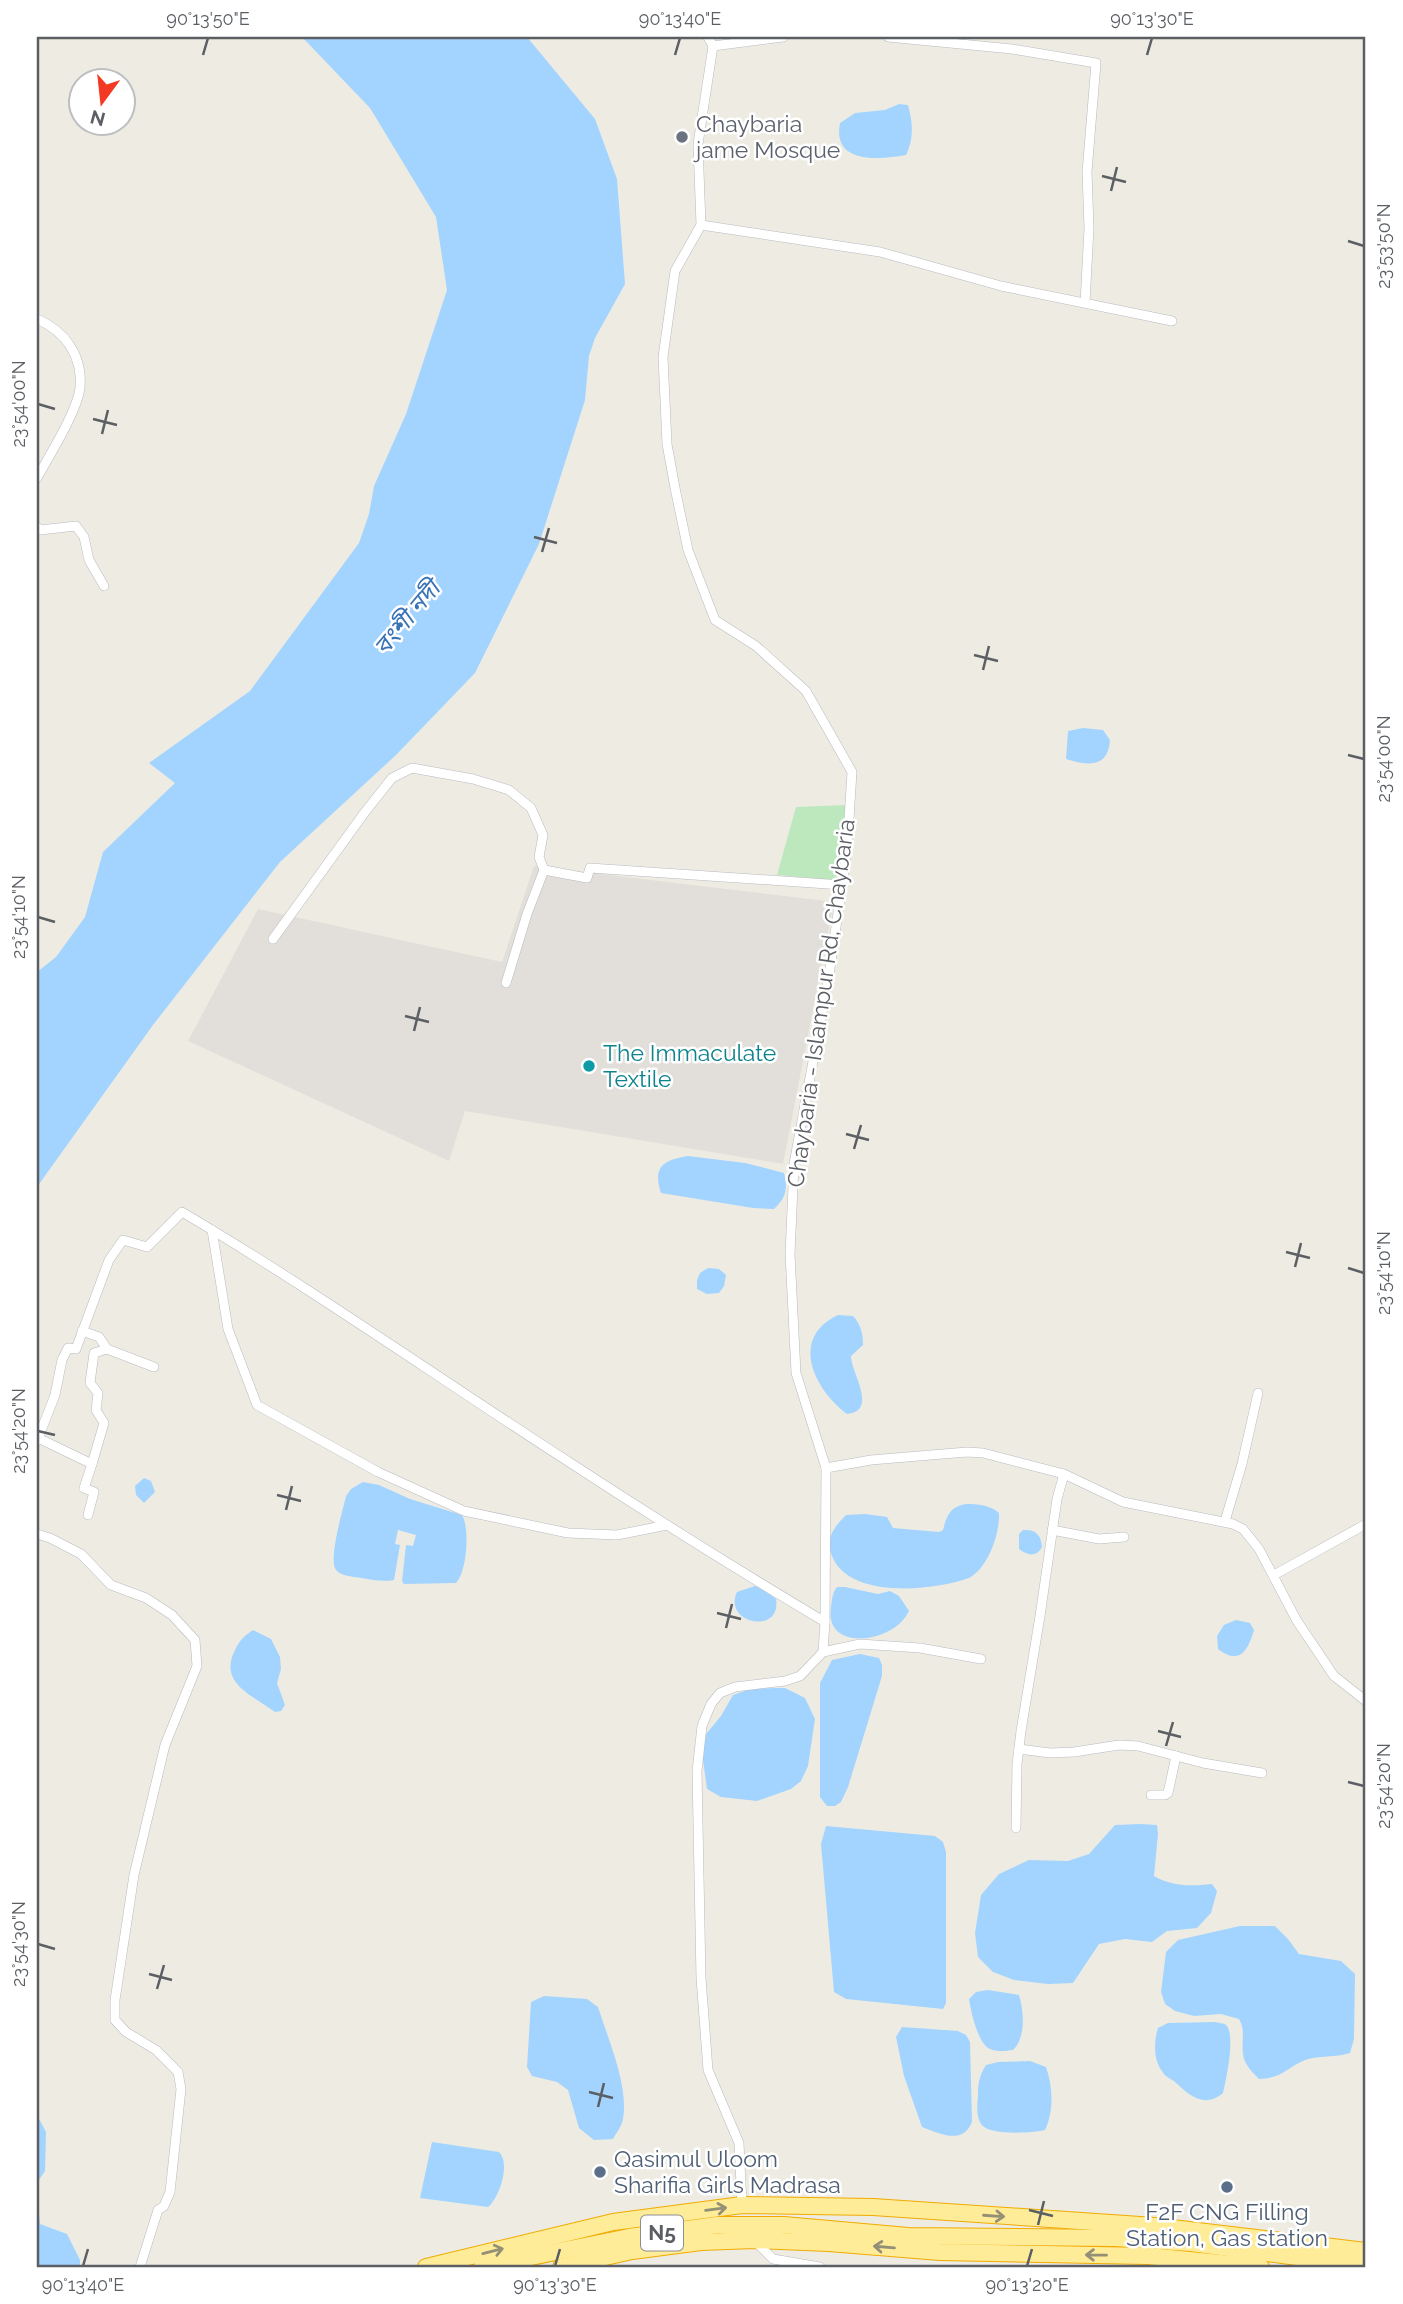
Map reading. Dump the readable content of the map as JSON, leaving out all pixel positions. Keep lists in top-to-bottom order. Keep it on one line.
{"streets":{"highway":["N5"],"street":["Chaybaria - Islampur Rd, Chaybaria"]},"water":["বংশী নদী"],"places":["Chaybaria jame Mosque","The Immaculate Textile","Qasimul Uloom Sharifia Girls Madrasa","F2F CNG Filling Station, Gas station"],"north":"bottom","coordinates":["90°13'50\"E","90°13'40\"E","90°13'30\"E","23°53'50\"N","23°54'00\"N","23°54'10\"N","23°54'20\"N","23°54'30\"N","90°13'20\"E"]}
